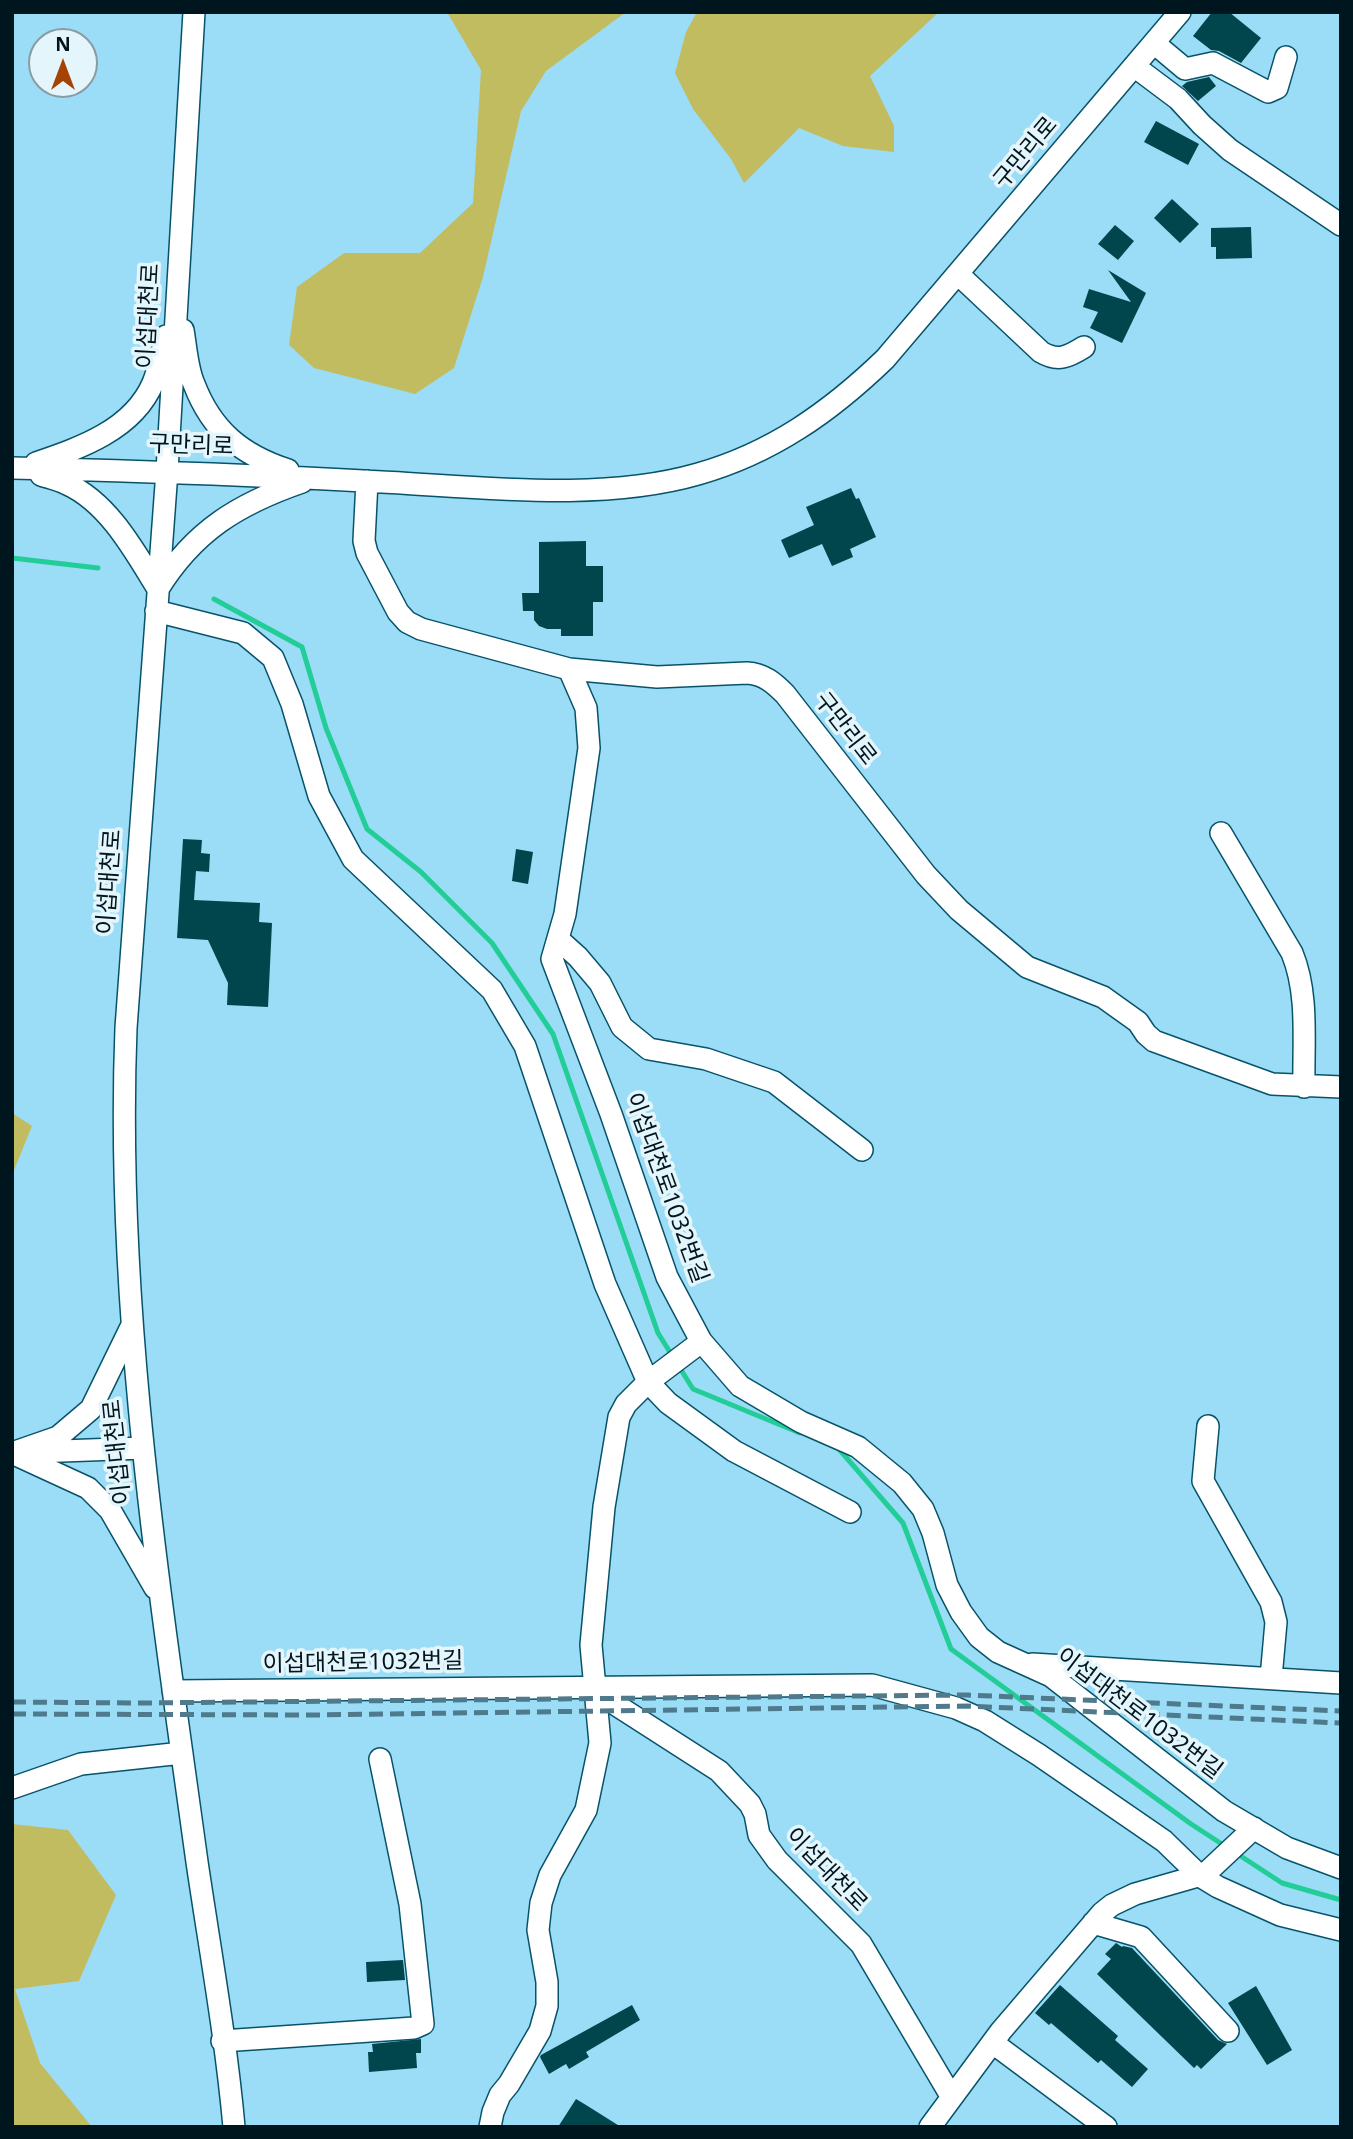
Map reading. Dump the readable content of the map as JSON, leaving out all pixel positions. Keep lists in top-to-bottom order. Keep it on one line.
{"streets":{"street":["구만리로","이섭대천로","이섭대천로1032번길"]},"crossings":[["구만리로","이섭대천로"],["구만리로","이섭대천로1032번길"],["이섭대천로","이섭대천로1032번길"]],"north":"top"}
